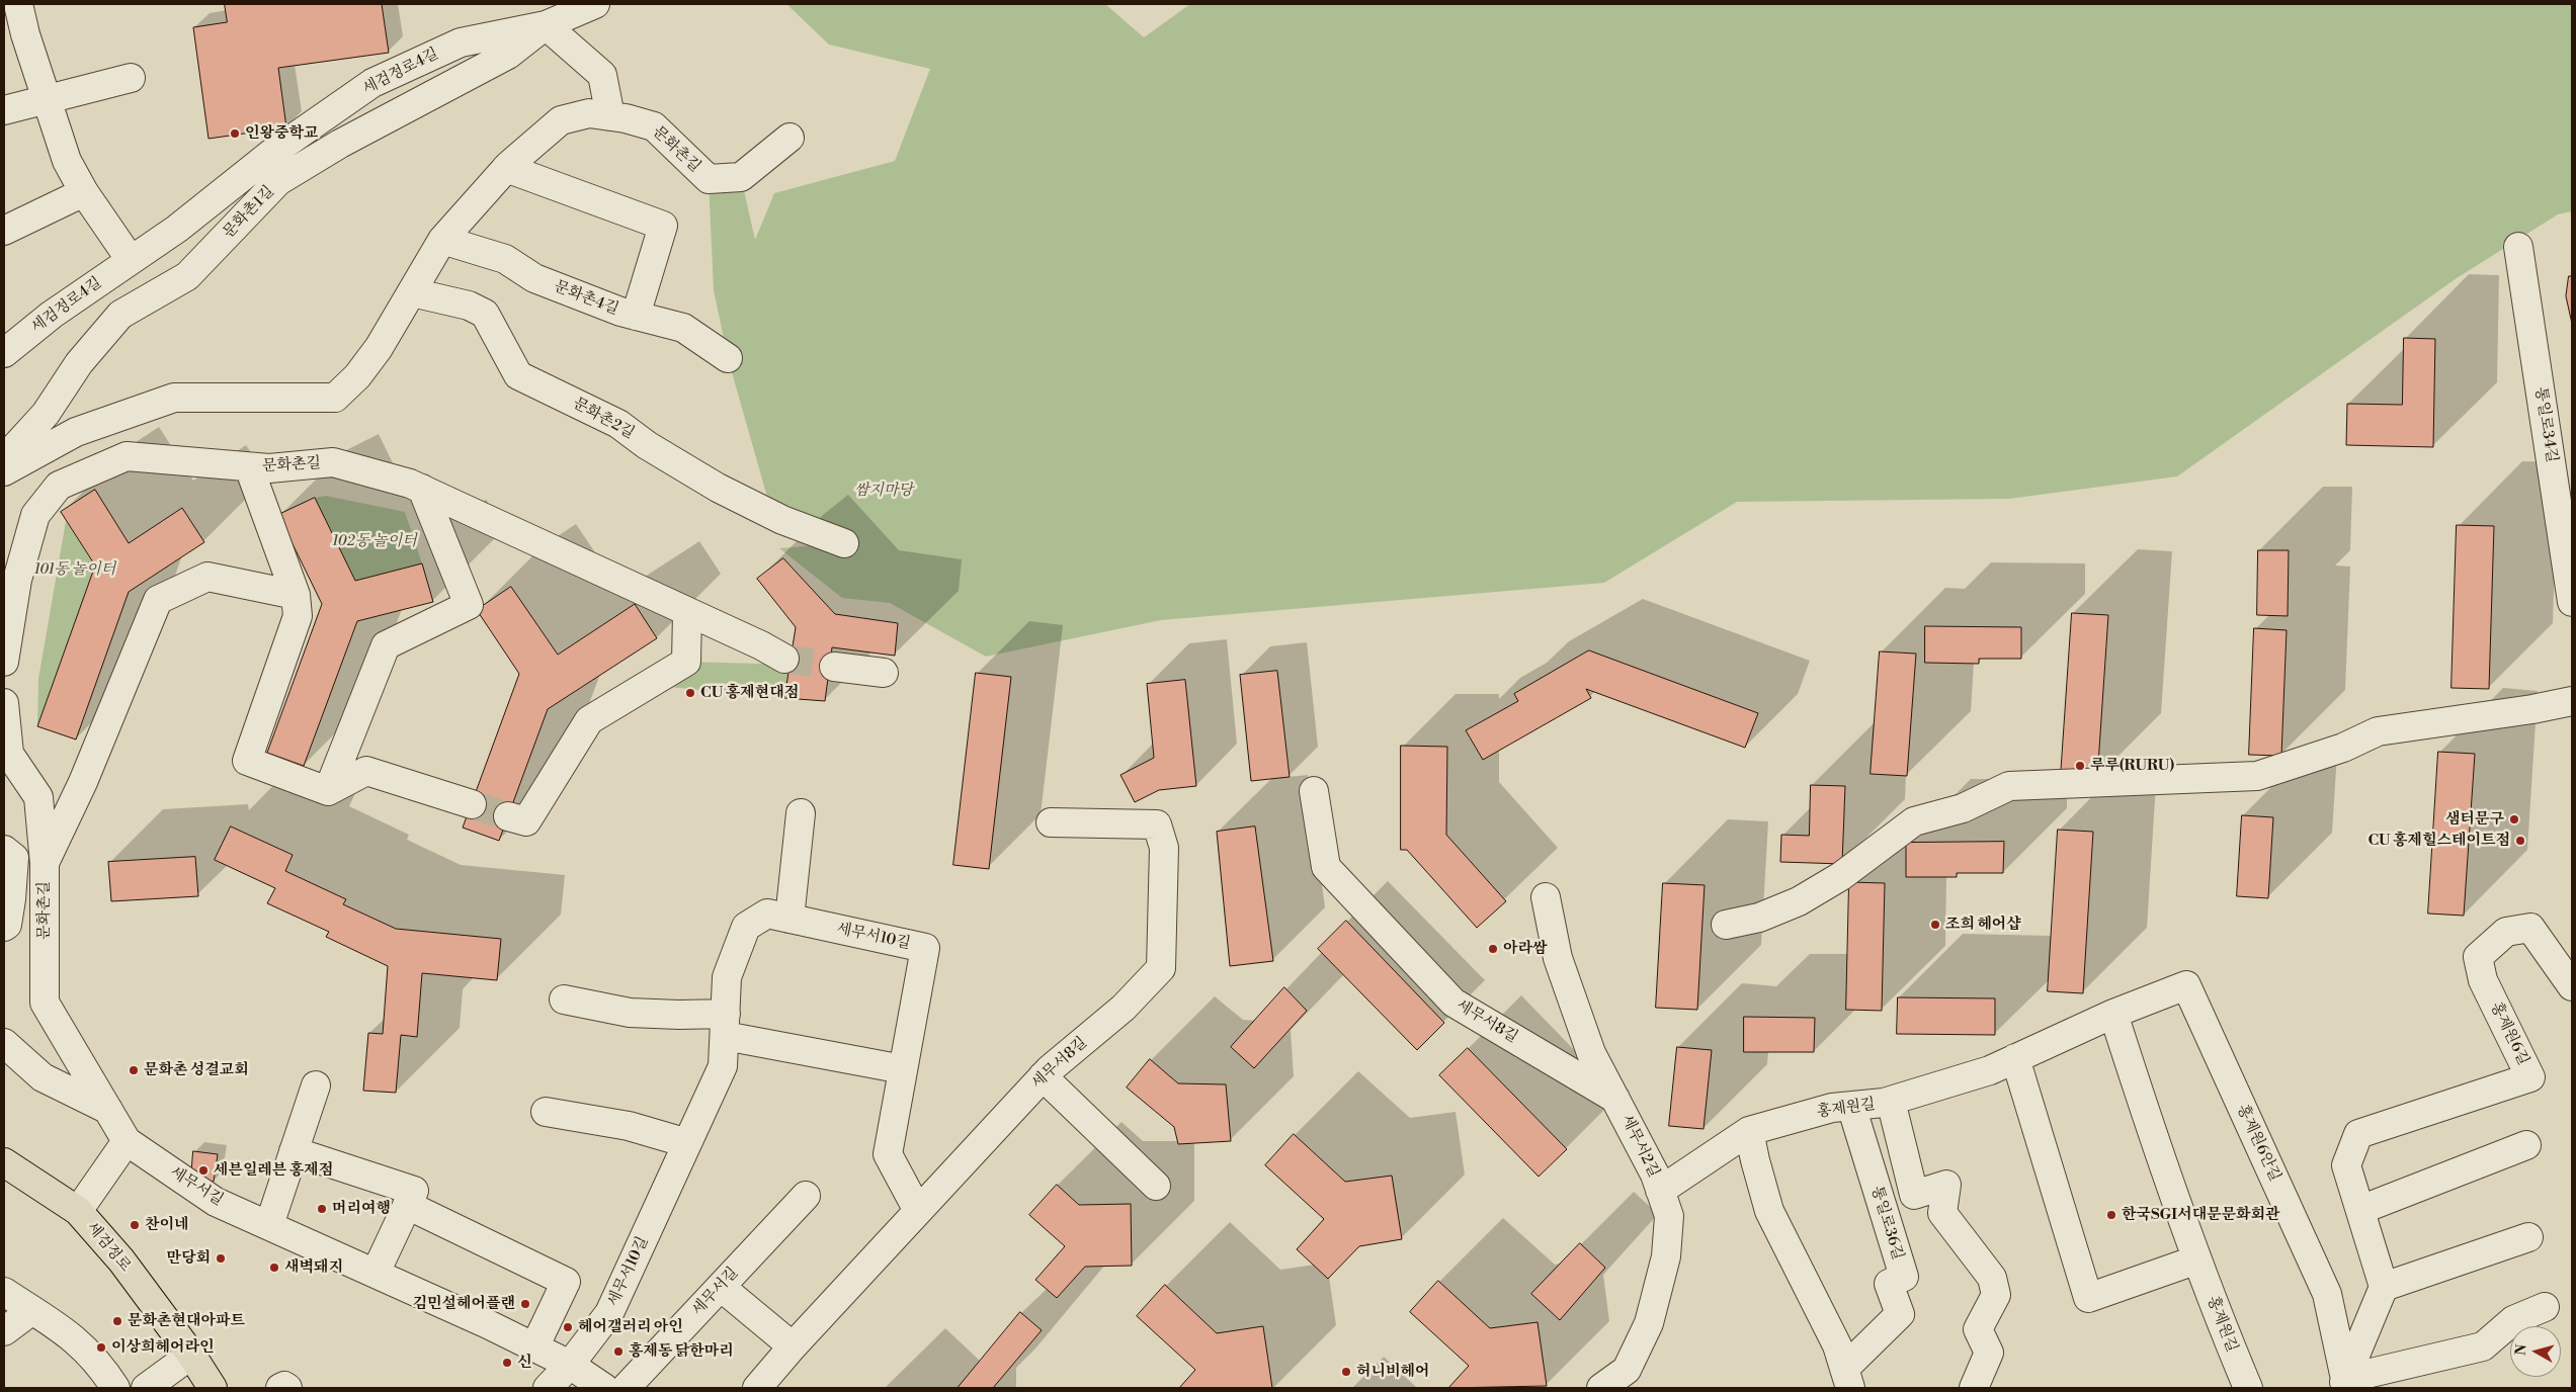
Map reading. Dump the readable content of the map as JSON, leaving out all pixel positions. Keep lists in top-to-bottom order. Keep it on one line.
{"streets":{"main road":["세검정로"],"street":["세검정로4길","문화촌길","문화촌1길","문화촌4길","문화촌2길","통일로34길","세무서10길","세무서8길","홍제원6길","홍제원길","홍제원6안길","세무서2길","세무서길","통일로36길"]},"crossings":[["세검정로4길","문화촌1길"],["문화촌길","문화촌4길"],["문화촌길","문화촌2길"],["문화촌길","세무서길"],["세무서10길","세무서8길"],["세무서10길","세무서길"],["세무서8길","세무서2길"],["홍제원길","홍제원6안길"],["홍제원길","세무서2길"],["홍제원길","통일로36길"]],"parks":["쌈지마당","102동 놀이터","101동 놀이터"],"places":["인왕중학교","CU 홍제현대점","루루(RURU)","샘터문구","CU 홍제힐스테이트점","조희 헤어샵","아라쌈","문화촌 성결교회","세븐일레븐 홍제점","머리여행","한국SGI서대문문화회관","찬이네","만당회","새벽돼지","김민설헤어플랜","문화촌현대아파트","헤어갤러리 아인","이상희헤어라인","홍제동 닭한마리","신","허니비헤어"],"north":"left"}
